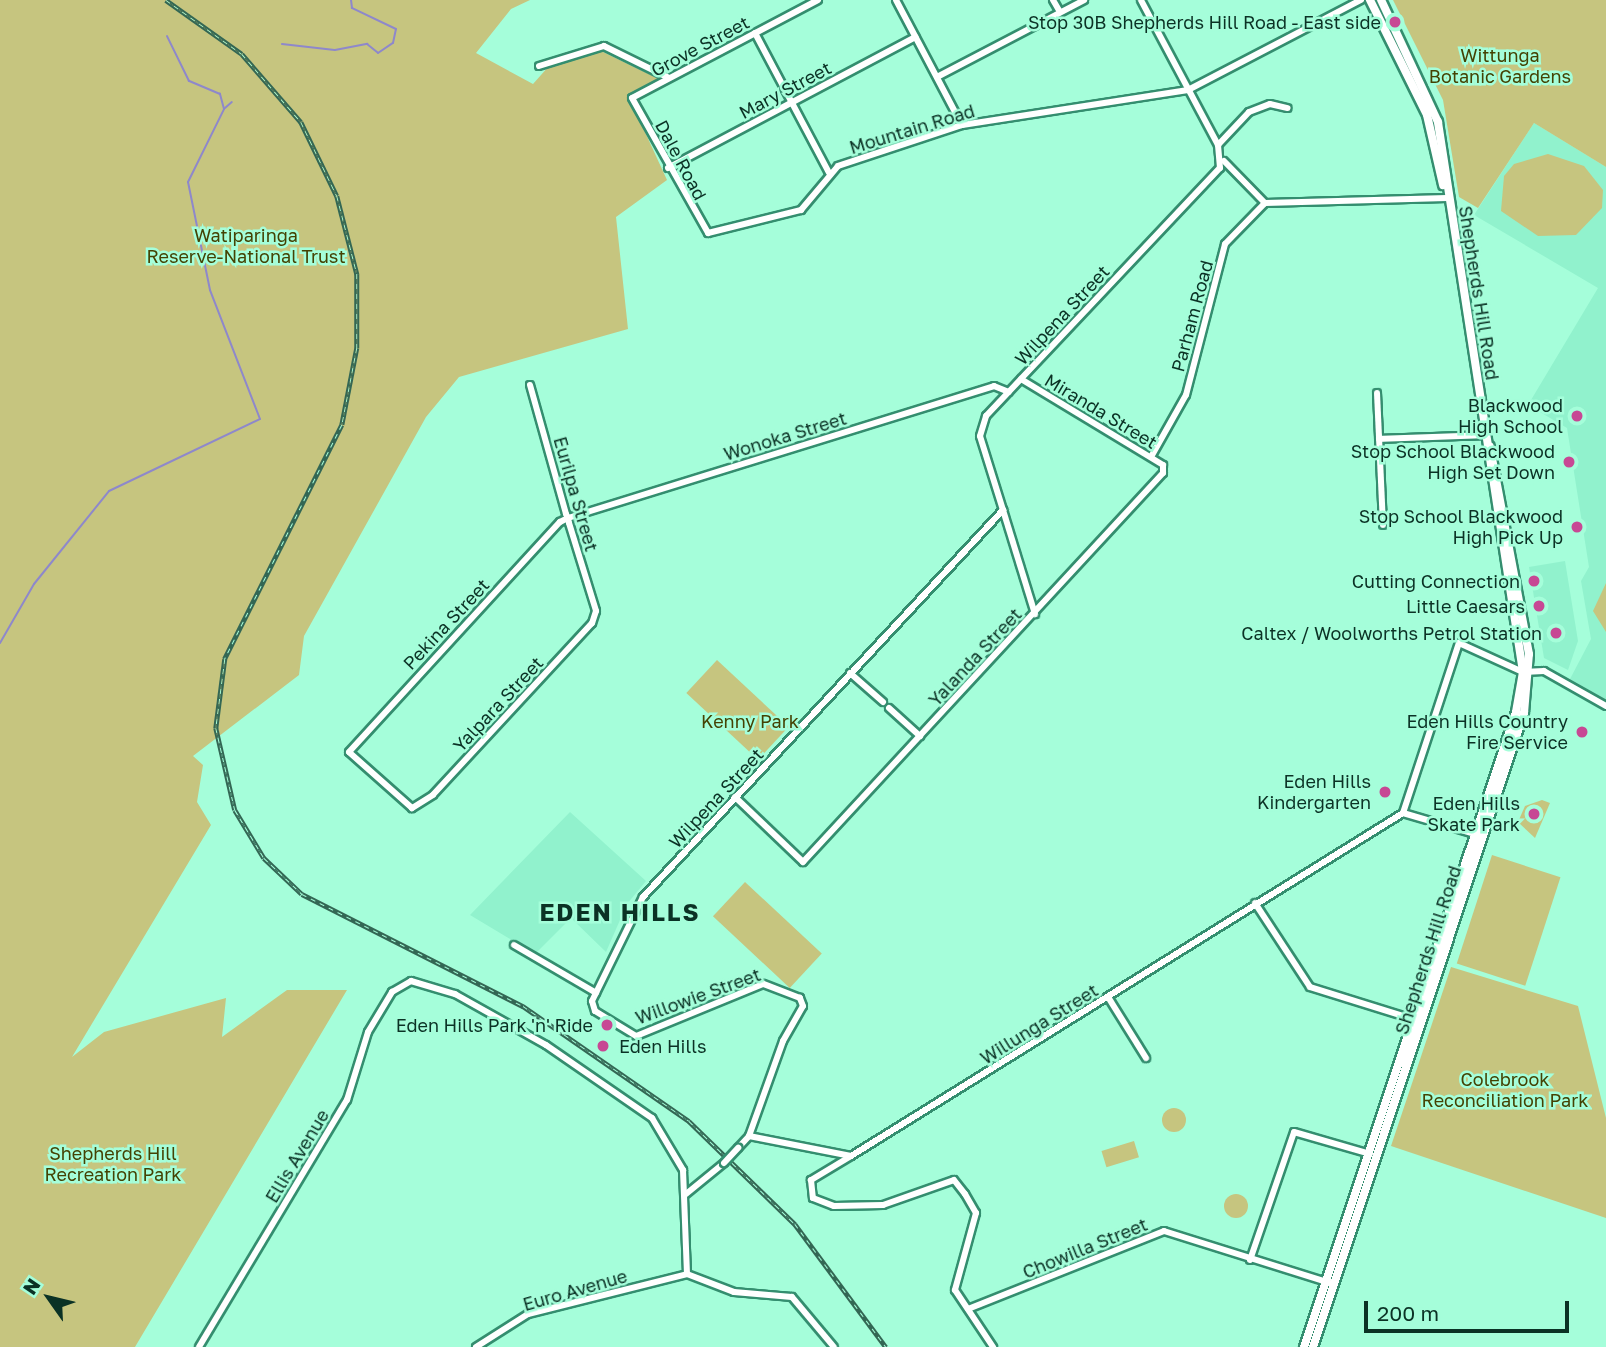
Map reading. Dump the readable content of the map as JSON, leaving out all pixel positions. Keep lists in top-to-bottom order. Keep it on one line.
{"streets":{"main road":["Shepherds Hill Road"],"street":["Grove Street","Mary Street","Mountain Road","Dale Road","Wilpena Street","Parham Road","Miranda Street","Wonoka Street","Eurilpa Street","Pekina Street","Yalanda Street","Yalpara Street","Willowie Street","Willunga Street","Ellis Avenue","Chowilla Street","Euro Avenue"]},"crossings":[["Grove Street","Dale Road"],["Mary Street","Dale Road"],["Mountain Road","Dale Road"],["Shepherds Hill Road","Chowilla Street"],["Wilpena Street","Miranda Street"],["Wilpena Street","Wonoka Street"],["Wilpena Street","Yalanda Street"],["Wilpena Street","Willowie Street"],["Parham Road","Miranda Street"],["Miranda Street","Yalanda Street"],["Wonoka Street","Eurilpa Street"],["Wonoka Street","Pekina Street"],["Eurilpa Street","Pekina Street"],["Eurilpa Street","Yalpara Street"],["Pekina Street","Yalpara Street"],["Willunga Street","Chowilla Street"]],"districts":["EDEN HILLS"],"parks":["Wittunga Botanic Gardens","Watiparinga Reserve-National Trust","Kenny Park","Colebrook Reconciliation Park","Shepherds Hill Recreation Park"],"places":["Stop 30B Shepherds Hill Road - East side","Blackwood High School","Stop School Blackwood High Set Down","Stop School Blackwood High Pick Up","Cutting Connection","Little Caesars","Caltex / Woolworths Petrol Station","Eden Hills Country Fire Service","Eden Hills Kindergarten","Eden Hills Skate Park","Eden Hills Park 'n' Ride","Eden Hills"],"scale_bar":"200 m","north":"top left"}
